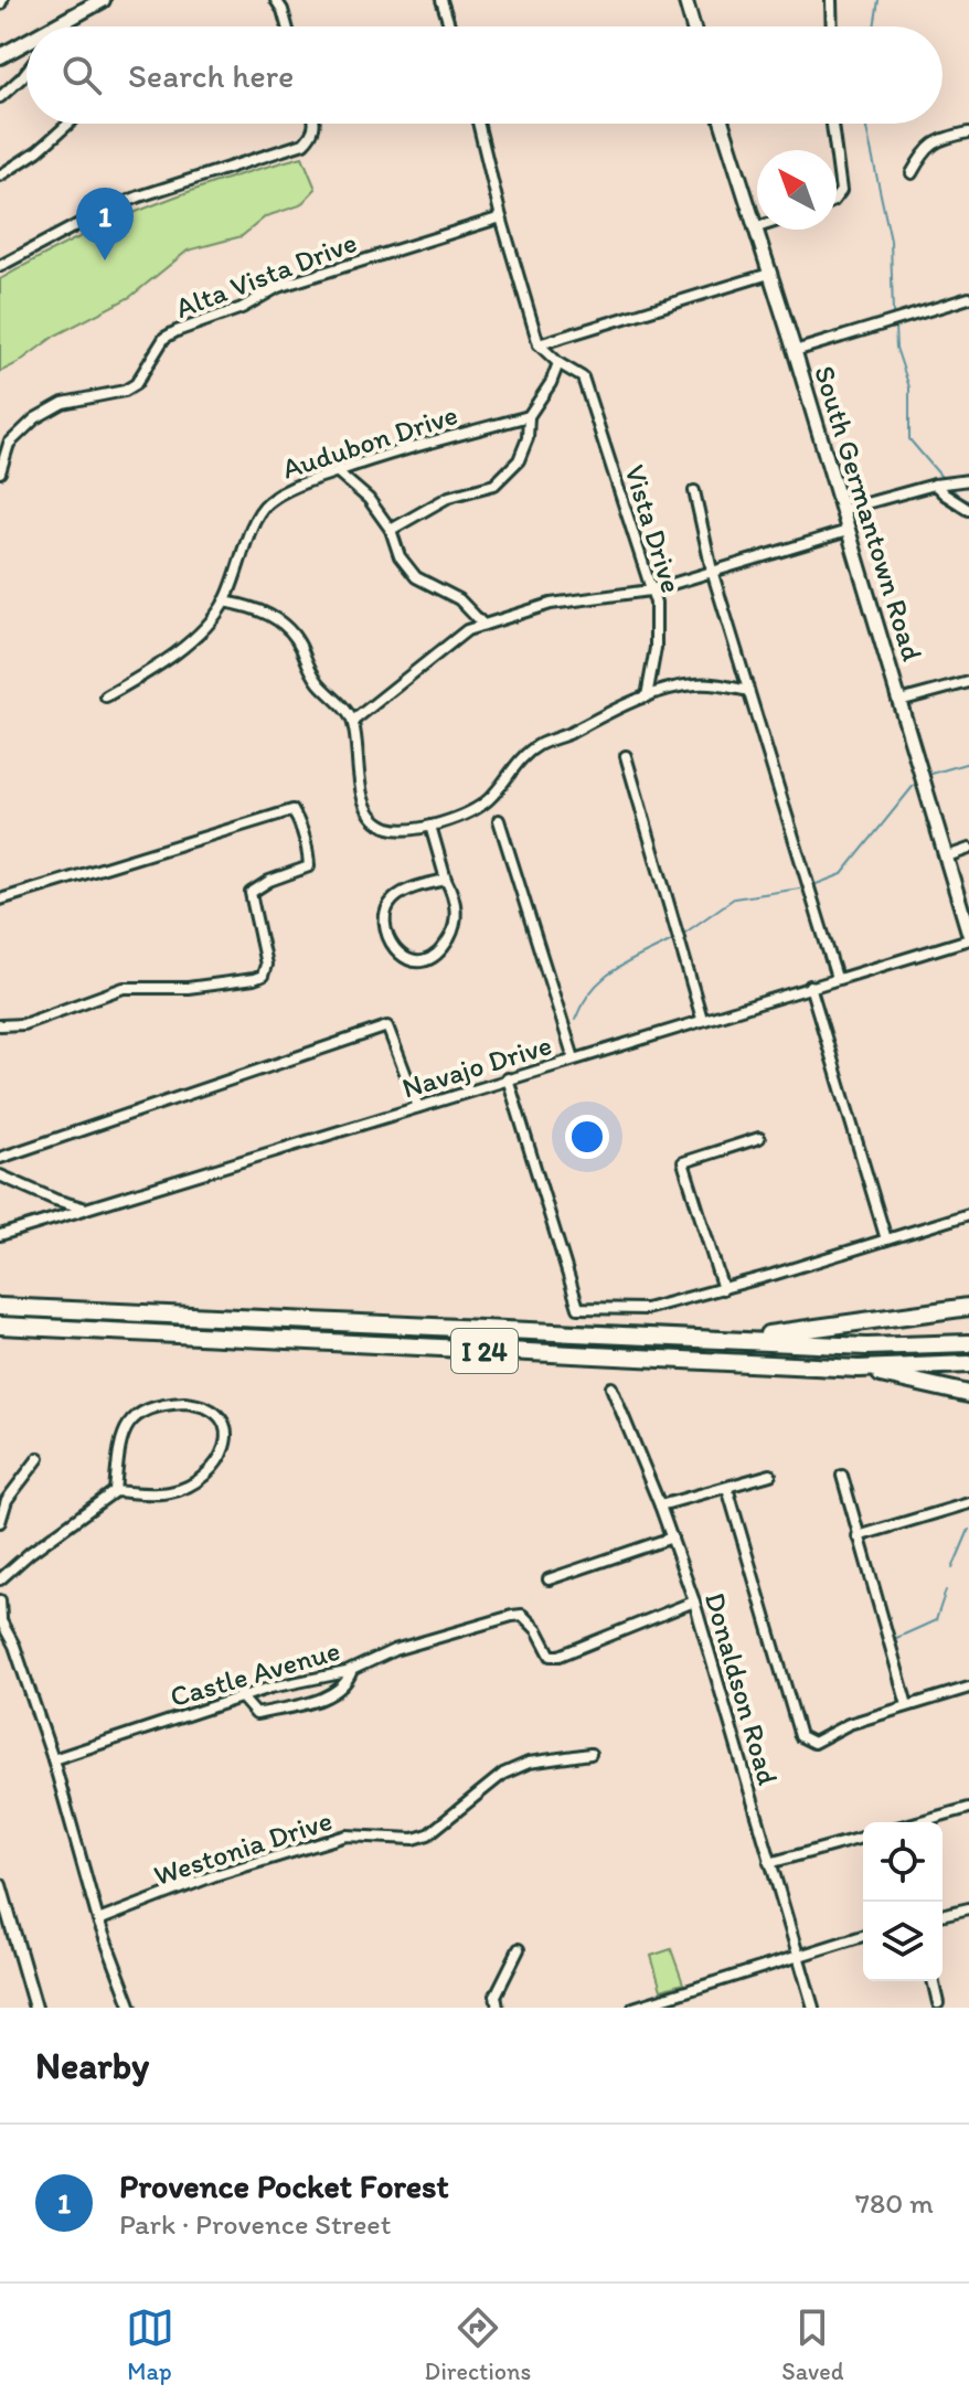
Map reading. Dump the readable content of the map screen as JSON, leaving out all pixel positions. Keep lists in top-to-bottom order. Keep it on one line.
{"streets":{"highway":["I 24"],"main road":["South Germantown Road"],"street":["Alta Vista Drive","Audubon Drive","Vista Drive","Navajo Drive","Castle Avenue","Donaldson Road","Westonia Drive"]},"crossings":[["South Germantown Road","Navajo Drive"],["Castle Avenue","Donaldson Road"]],"north":"top left","page":{"search":"Search here","pins":"1","heading":"Nearby","list":[{"mark":"1","name":"Provence Pocket Forest","note":"Park · Provence Street","value":"780 m"}],"nav":["Map","Directions","Saved"]}}
